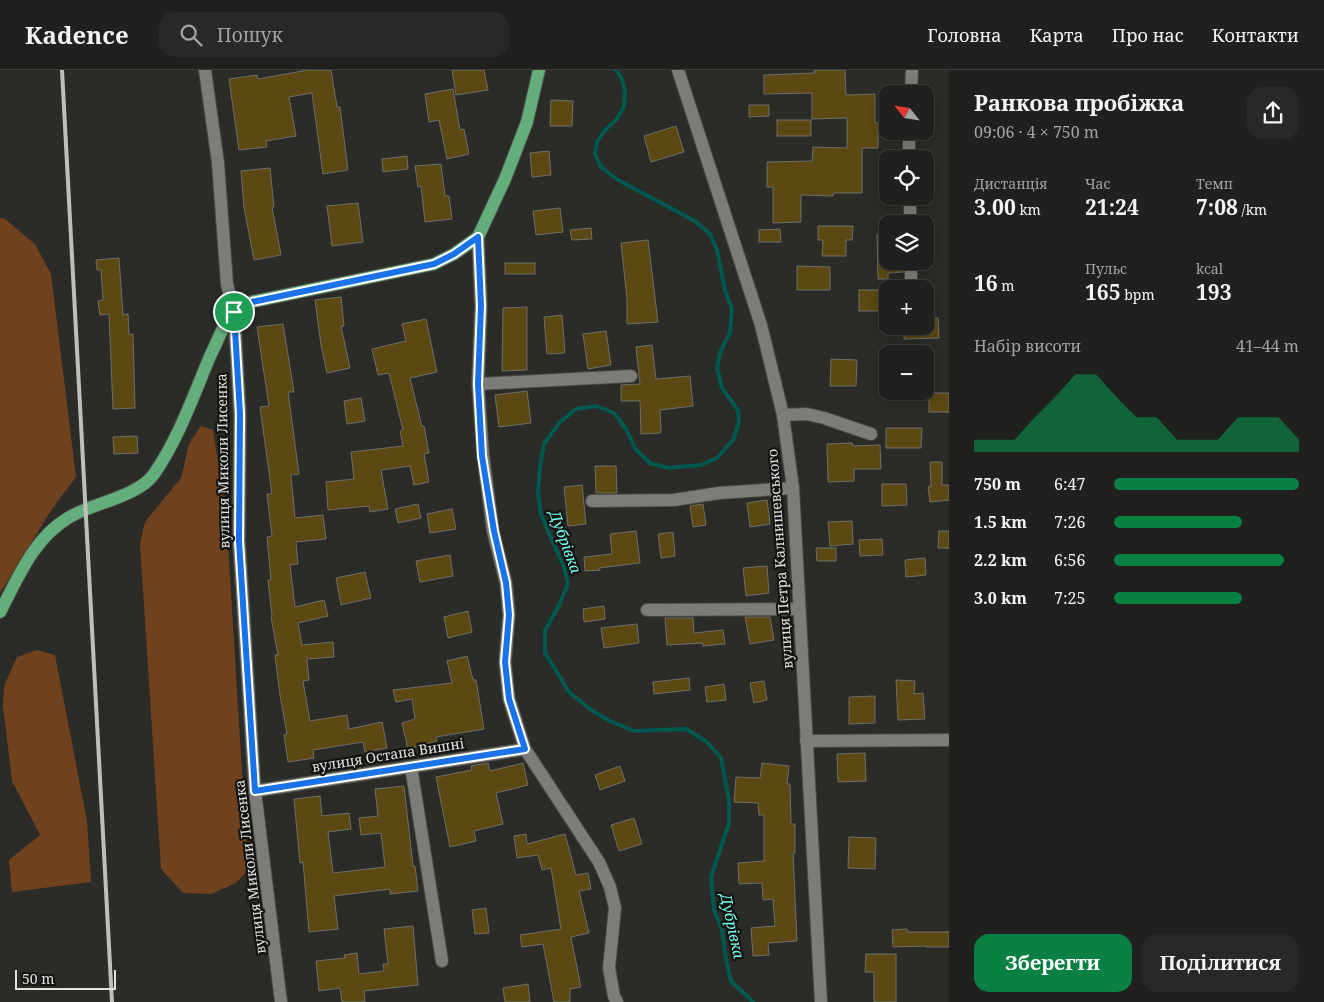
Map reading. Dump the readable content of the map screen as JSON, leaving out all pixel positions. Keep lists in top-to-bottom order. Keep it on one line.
{"streets":{"street":["вулиця Миколи Лисенка","вулиця Петра Калнишевського","вулиця Остапа Вишні"]},"crossings":[["вулиця Миколи Лисенка","вулиця Остапа Вишні"]],"water":["Дубрівка"],"scale_bar":"50 m","north":"top left","page":{"header":"Kadence","search":"Пошук","nav":["Головна","Карта","Про нас","Контакти"],"heading":["Ранкова пробіжка","09:06 · 4 × 750 m"],"map_buttons":["+","−"],"stats":[["Дистанція","3.00 km"],["Час","21:24"],["Темп","7:08 /km"],["16 m"],["Пульс","165 bpm"],["kcal","193"]],"chart":["Набір висоти","41–44 m"],"list":[{"name":"750 m","note":"6:47"},{"name":"1.5 km","note":"7:26"},{"name":"2.2 km","note":"6:56"},{"name":"3.0 km","note":"7:25"}],"buttons":["Зберегти","Поділитися"],"scale":"50 m"}}
